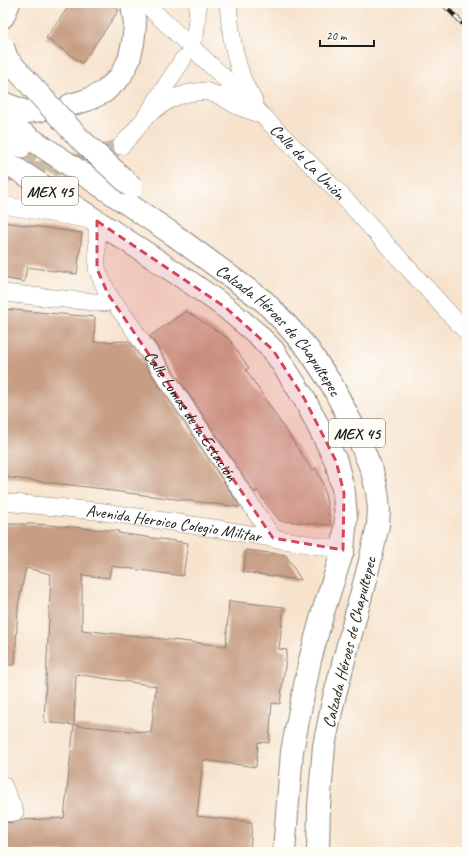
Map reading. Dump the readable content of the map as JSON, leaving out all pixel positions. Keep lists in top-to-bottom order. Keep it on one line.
{"streets":{"main road":["MEX 45","Calzada Héroes de Chapultepec"],"street":["Calle de La Unión","Calle Lomas de la Estación","Avenida Heroico Colegio Militar"]},"crossings":[["MEX 45","Calzada Héroes de Chapultepec"],["MEX 45","Calle Lomas de la Estación"],["Calzada Héroes de Chapultepec","Calle Lomas de la Estación"],["Calzada Héroes de Chapultepec","Avenida Heroico Colegio Militar"],["Calle Lomas de la Estación","Avenida Heroico Colegio Militar"]],"scale_bar":"20 m"}
